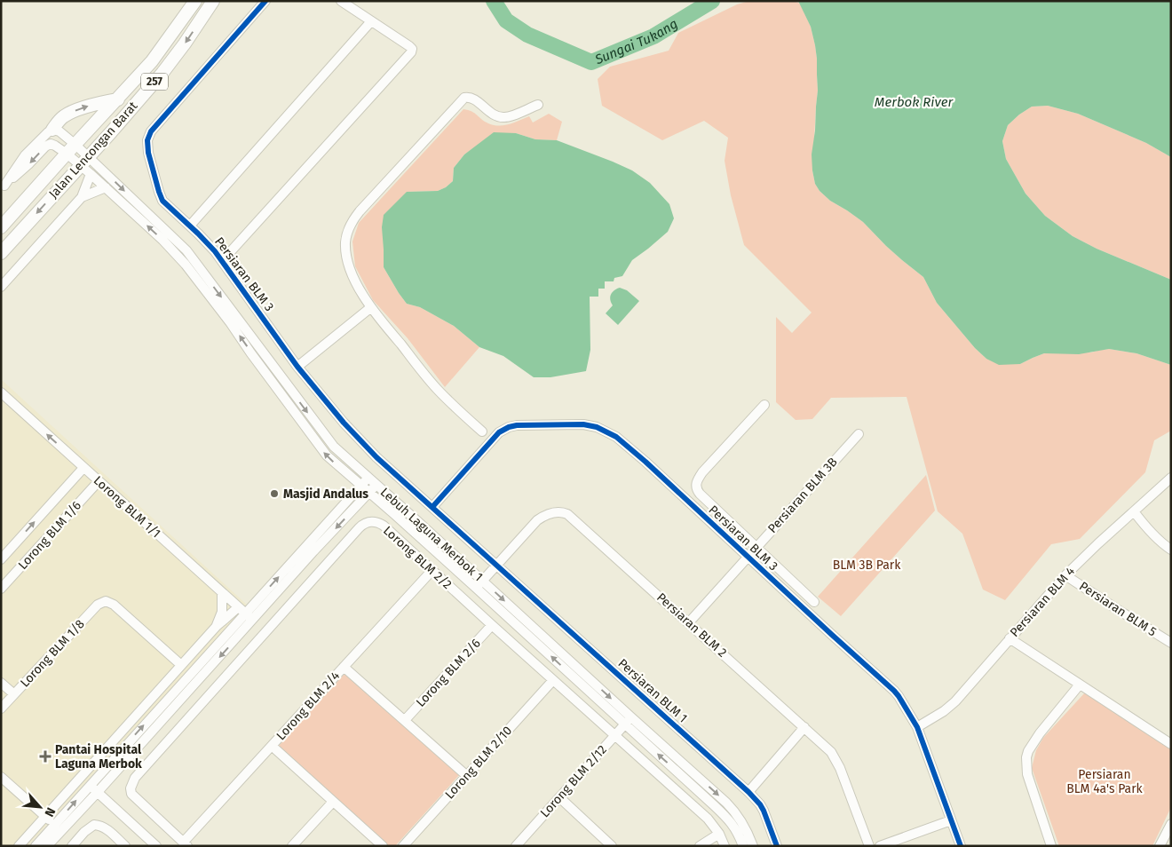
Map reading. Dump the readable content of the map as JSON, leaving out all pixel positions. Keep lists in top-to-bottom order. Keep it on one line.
{"streets":{"highway":["257","Jalan Lencongan Barat"],"street":["Persiaran BLM 3","Persiaran BLM 3B","Lorong BLM 1/1","Lebuh Laguna Merbok 1","Lorong BLM 1/6","Lorong BLM 2/2","Persiaran BLM 4","Persiaran BLM 5","Persiaran BLM 2","Lorong BLM 1/8","Lorong BLM 2/6","Persiaran BLM 1","Lorong BLM 2/4","Lorong BLM 2/10","Lorong BLM 2/12"]},"crossings":[["Jalan Lencongan Barat","Lebuh Laguna Merbok 1"],["Persiaran BLM 3","Persiaran BLM 3B"],["Persiaran BLM 3","Persiaran BLM 4"],["Persiaran BLM 3","Persiaran BLM 2"],["Persiaran BLM 3","Persiaran BLM 1"],["Persiaran BLM 3B","Persiaran BLM 2"],["Lorong BLM 1/1","Lorong BLM 1/6"],["Lebuh Laguna Merbok 1","Persiaran BLM 2"],["Lebuh Laguna Merbok 1","Lorong BLM 2/12"],["Lorong BLM 2/2","Lorong BLM 2/6"],["Lorong BLM 2/2","Lorong BLM 2/4"],["Lorong BLM 2/2","Lorong BLM 2/10"],["Lorong BLM 2/2","Lorong BLM 2/12"],["Persiaran BLM 4","Persiaran BLM 5"],["Persiaran BLM 2","Persiaran BLM 1"]],"water":["Sungai Tukang","Merbok River"],"parks":["BLM 3B Park","Persiaran BLM 4a's Park"],"places":{"other":["Masjid Andalus"],"health":["Pantai Hospital Laguna Merbok"]},"north":"bottom right"}
